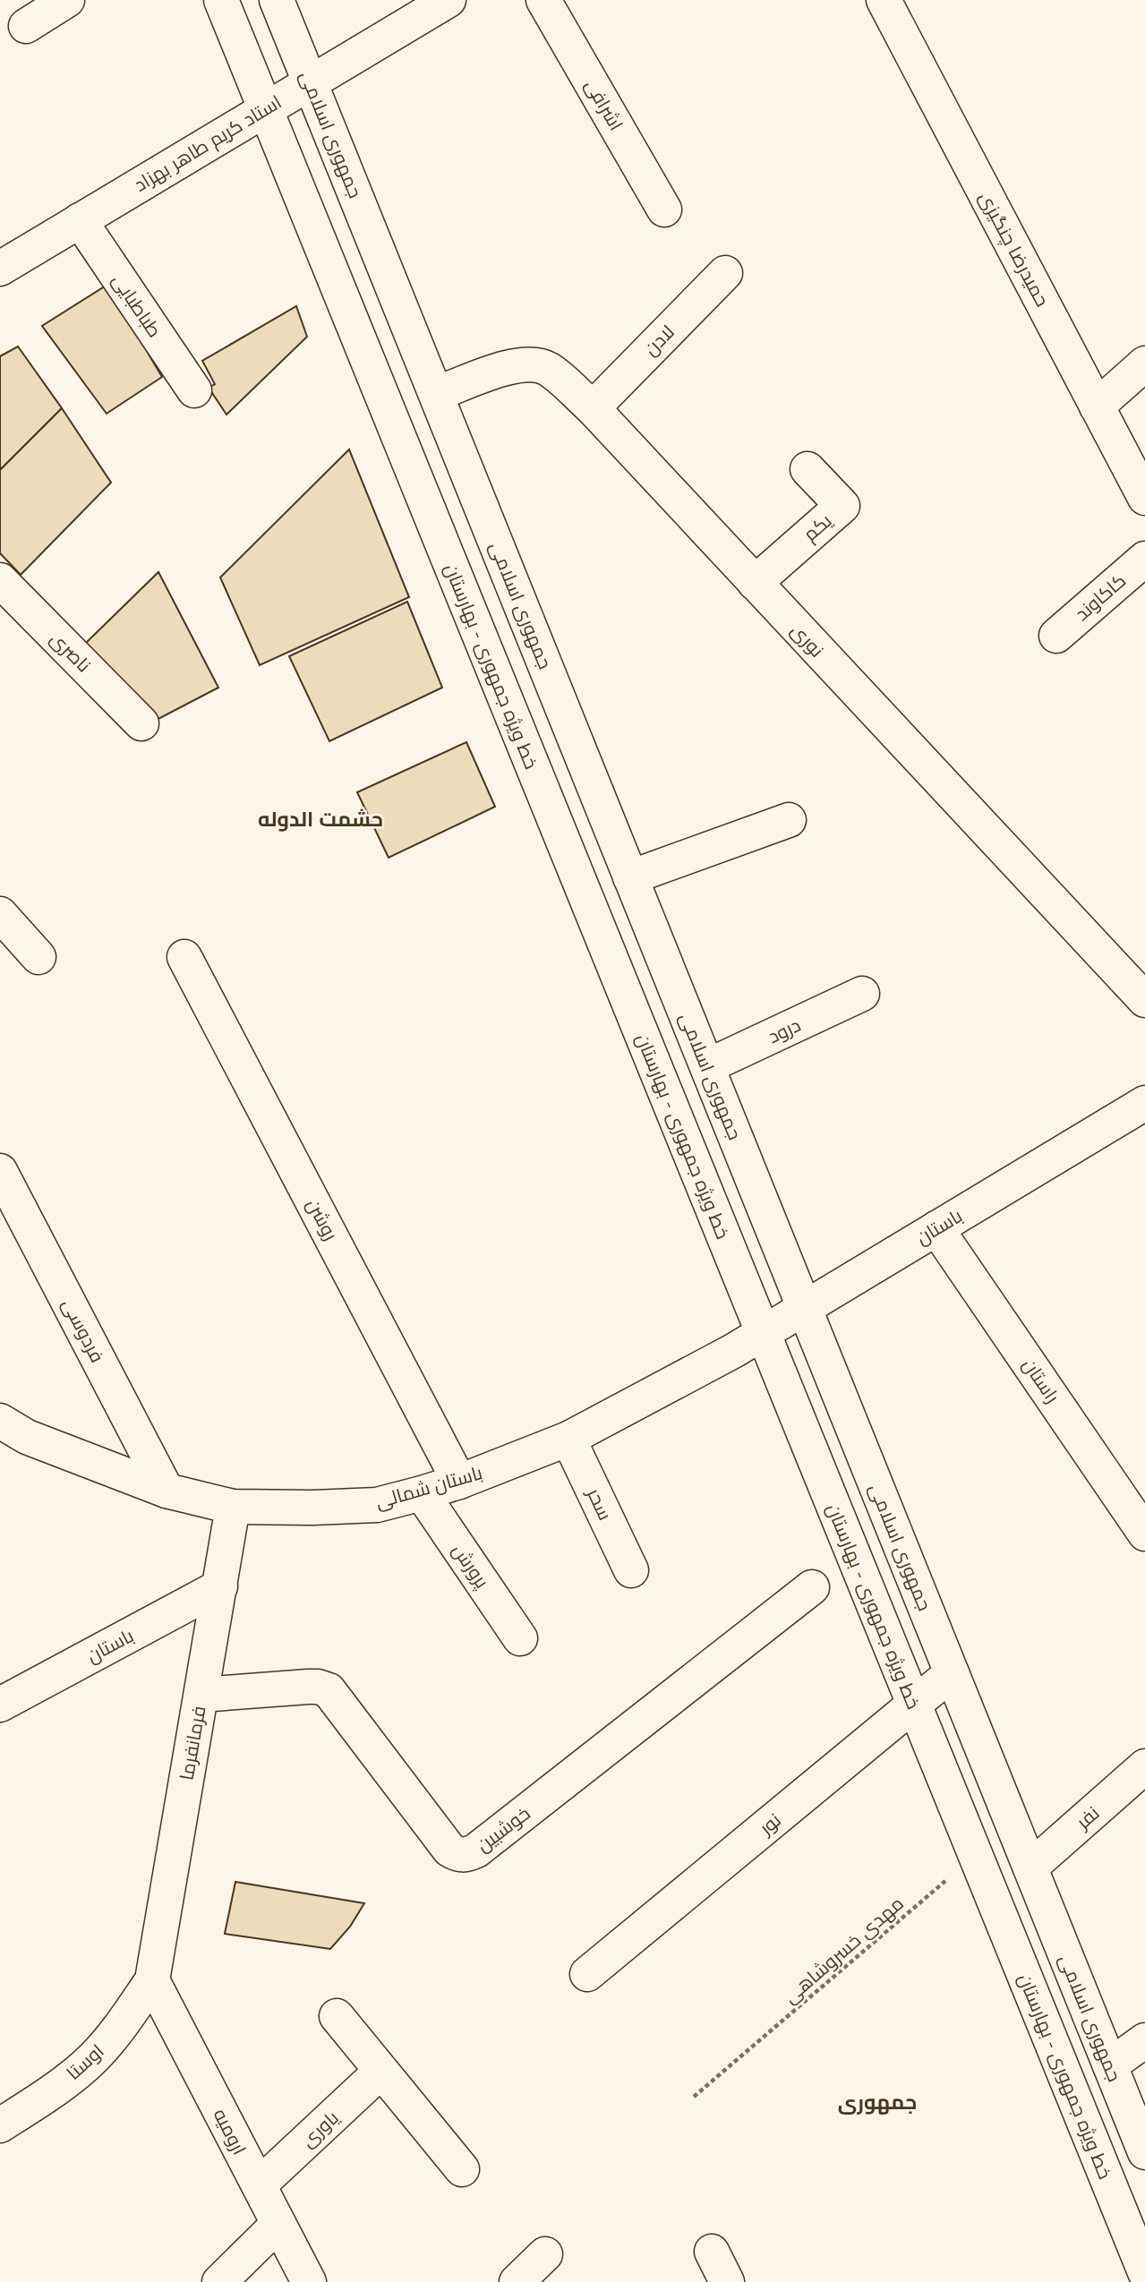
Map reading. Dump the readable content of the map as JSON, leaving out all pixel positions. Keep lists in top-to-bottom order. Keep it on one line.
{"streets":{"street":["اشرافی","جمهوری اسلامی","استاد کریم طاهر بهزاد","حمیدرضا چنگیزی","طباطبایی","لادن","یکم","کاکاوند","نوری","ناصری","خط ویژه جمهوری - بهارستان","درود","روشن","باستان","فردوسی","راستان","باستان شمالی","سحر","پرورش","فرمانفرما","نفر","نور","خوشبین","اوستا","یاوری","ارومیه"],"path":["مهدی خسروشاهی"]},"crossings":[["جمهوری اسلامی","استاد کریم طاهر بهزاد"],["جمهوری اسلامی","نوری"],["جمهوری اسلامی","درود"],["جمهوری اسلامی","باستان"],["جمهوری اسلامی","نفر"],["جمهوری اسلامی","نور"],["استاد کریم طاهر بهزاد","طباطبایی"],["استاد کریم طاهر بهزاد","خط ویژه جمهوری - بهارستان"],["لادن","نوری"],["یکم","نوری"],["خط ویژه جمهوری - بهارستان","باستان"],["خط ویژه جمهوری - بهارستان","نور"],["خط ویژه جمهوری - بهارستان","مهدی خسروشاهی"],["روشن","باستان شمالی"],["باستان","راستان"],["باستان","باستان شمالی"],["باستان","فرمانفرما"],["فردوسی","باستان شمالی"],["باستان شمالی","سحر"],["باستان شمالی","پرورش"],["باستان شمالی","فرمانفرما"],["فرمانفرما","خوشبین"],["فرمانفرما","اوستا"],["فرمانفرما","ارومیه"],["اوستا","ارومیه"],["یاوری","ارومیه"]],"districts":["حشمت الدوله","جمهوری"]}
